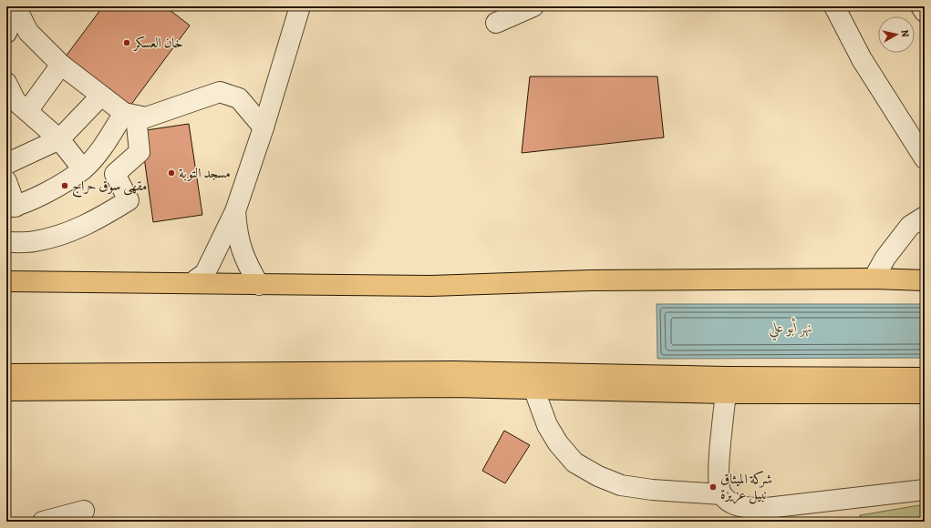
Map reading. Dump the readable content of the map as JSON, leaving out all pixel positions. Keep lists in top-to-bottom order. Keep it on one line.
{"water":["نهر أبو علي"],"places":["خان العسكر","مسجد التوبة","مقهى سوق حراج","شركة الميثاق نبيل عزيزة"],"north":"right"}
